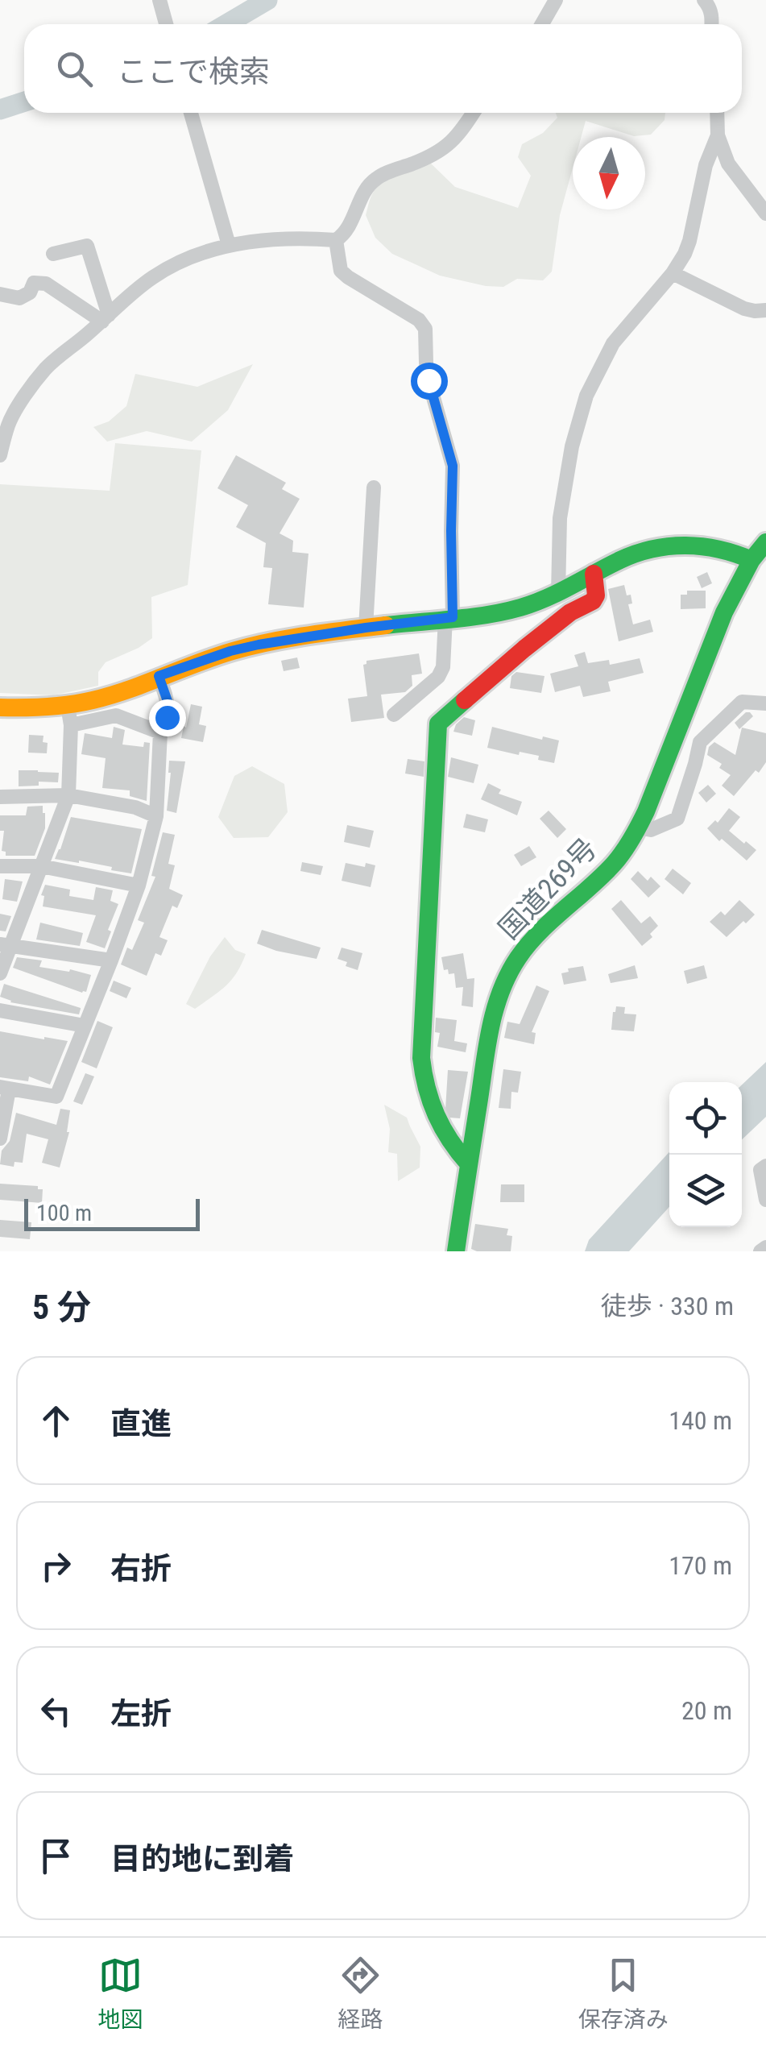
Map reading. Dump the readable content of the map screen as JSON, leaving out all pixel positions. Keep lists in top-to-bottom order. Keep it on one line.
{"streets":{"main road":["国道269号"]},"scale_bar":"100 m","north":"bottom","page":{"search":"ここで検索","scale":"100 m","heading":["5 分","徒歩 · 330 m"],"list":[["直進","140 m"],["右折","170 m"],["左折","20 m"],"目的地に到着"],"nav":["地図","経路","保存済み"]}}
